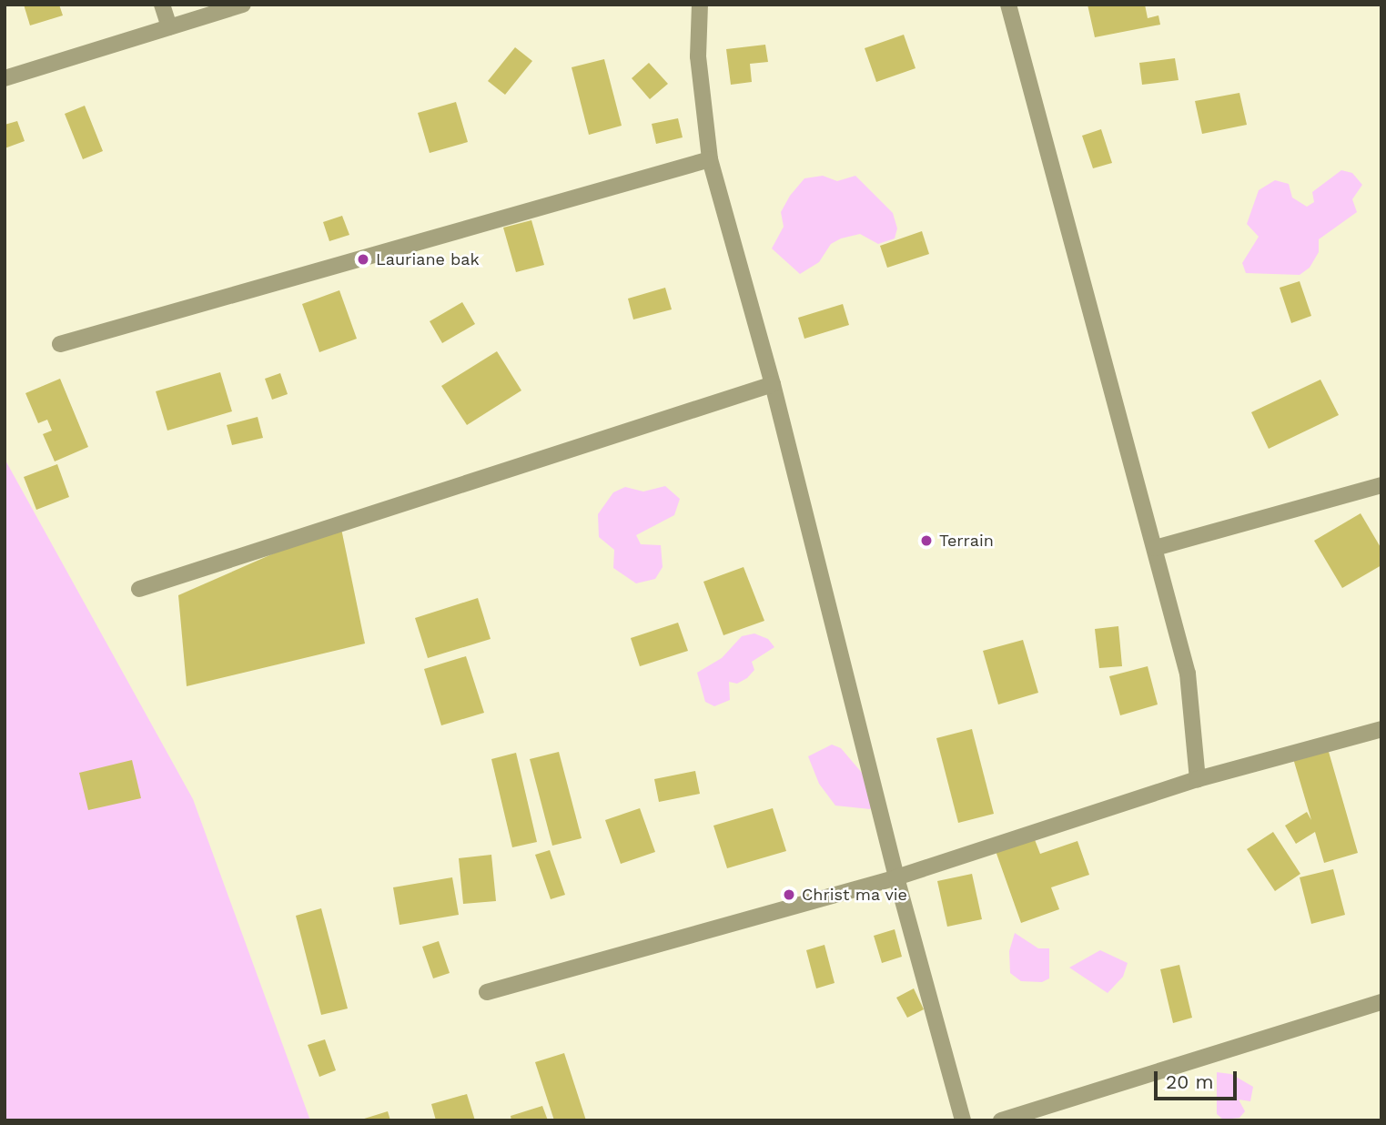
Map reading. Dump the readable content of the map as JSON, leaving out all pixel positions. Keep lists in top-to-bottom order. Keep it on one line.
{"places":["Lauriane bak","Terrain","Christ ma vie"],"scale_bar":"20 m"}
